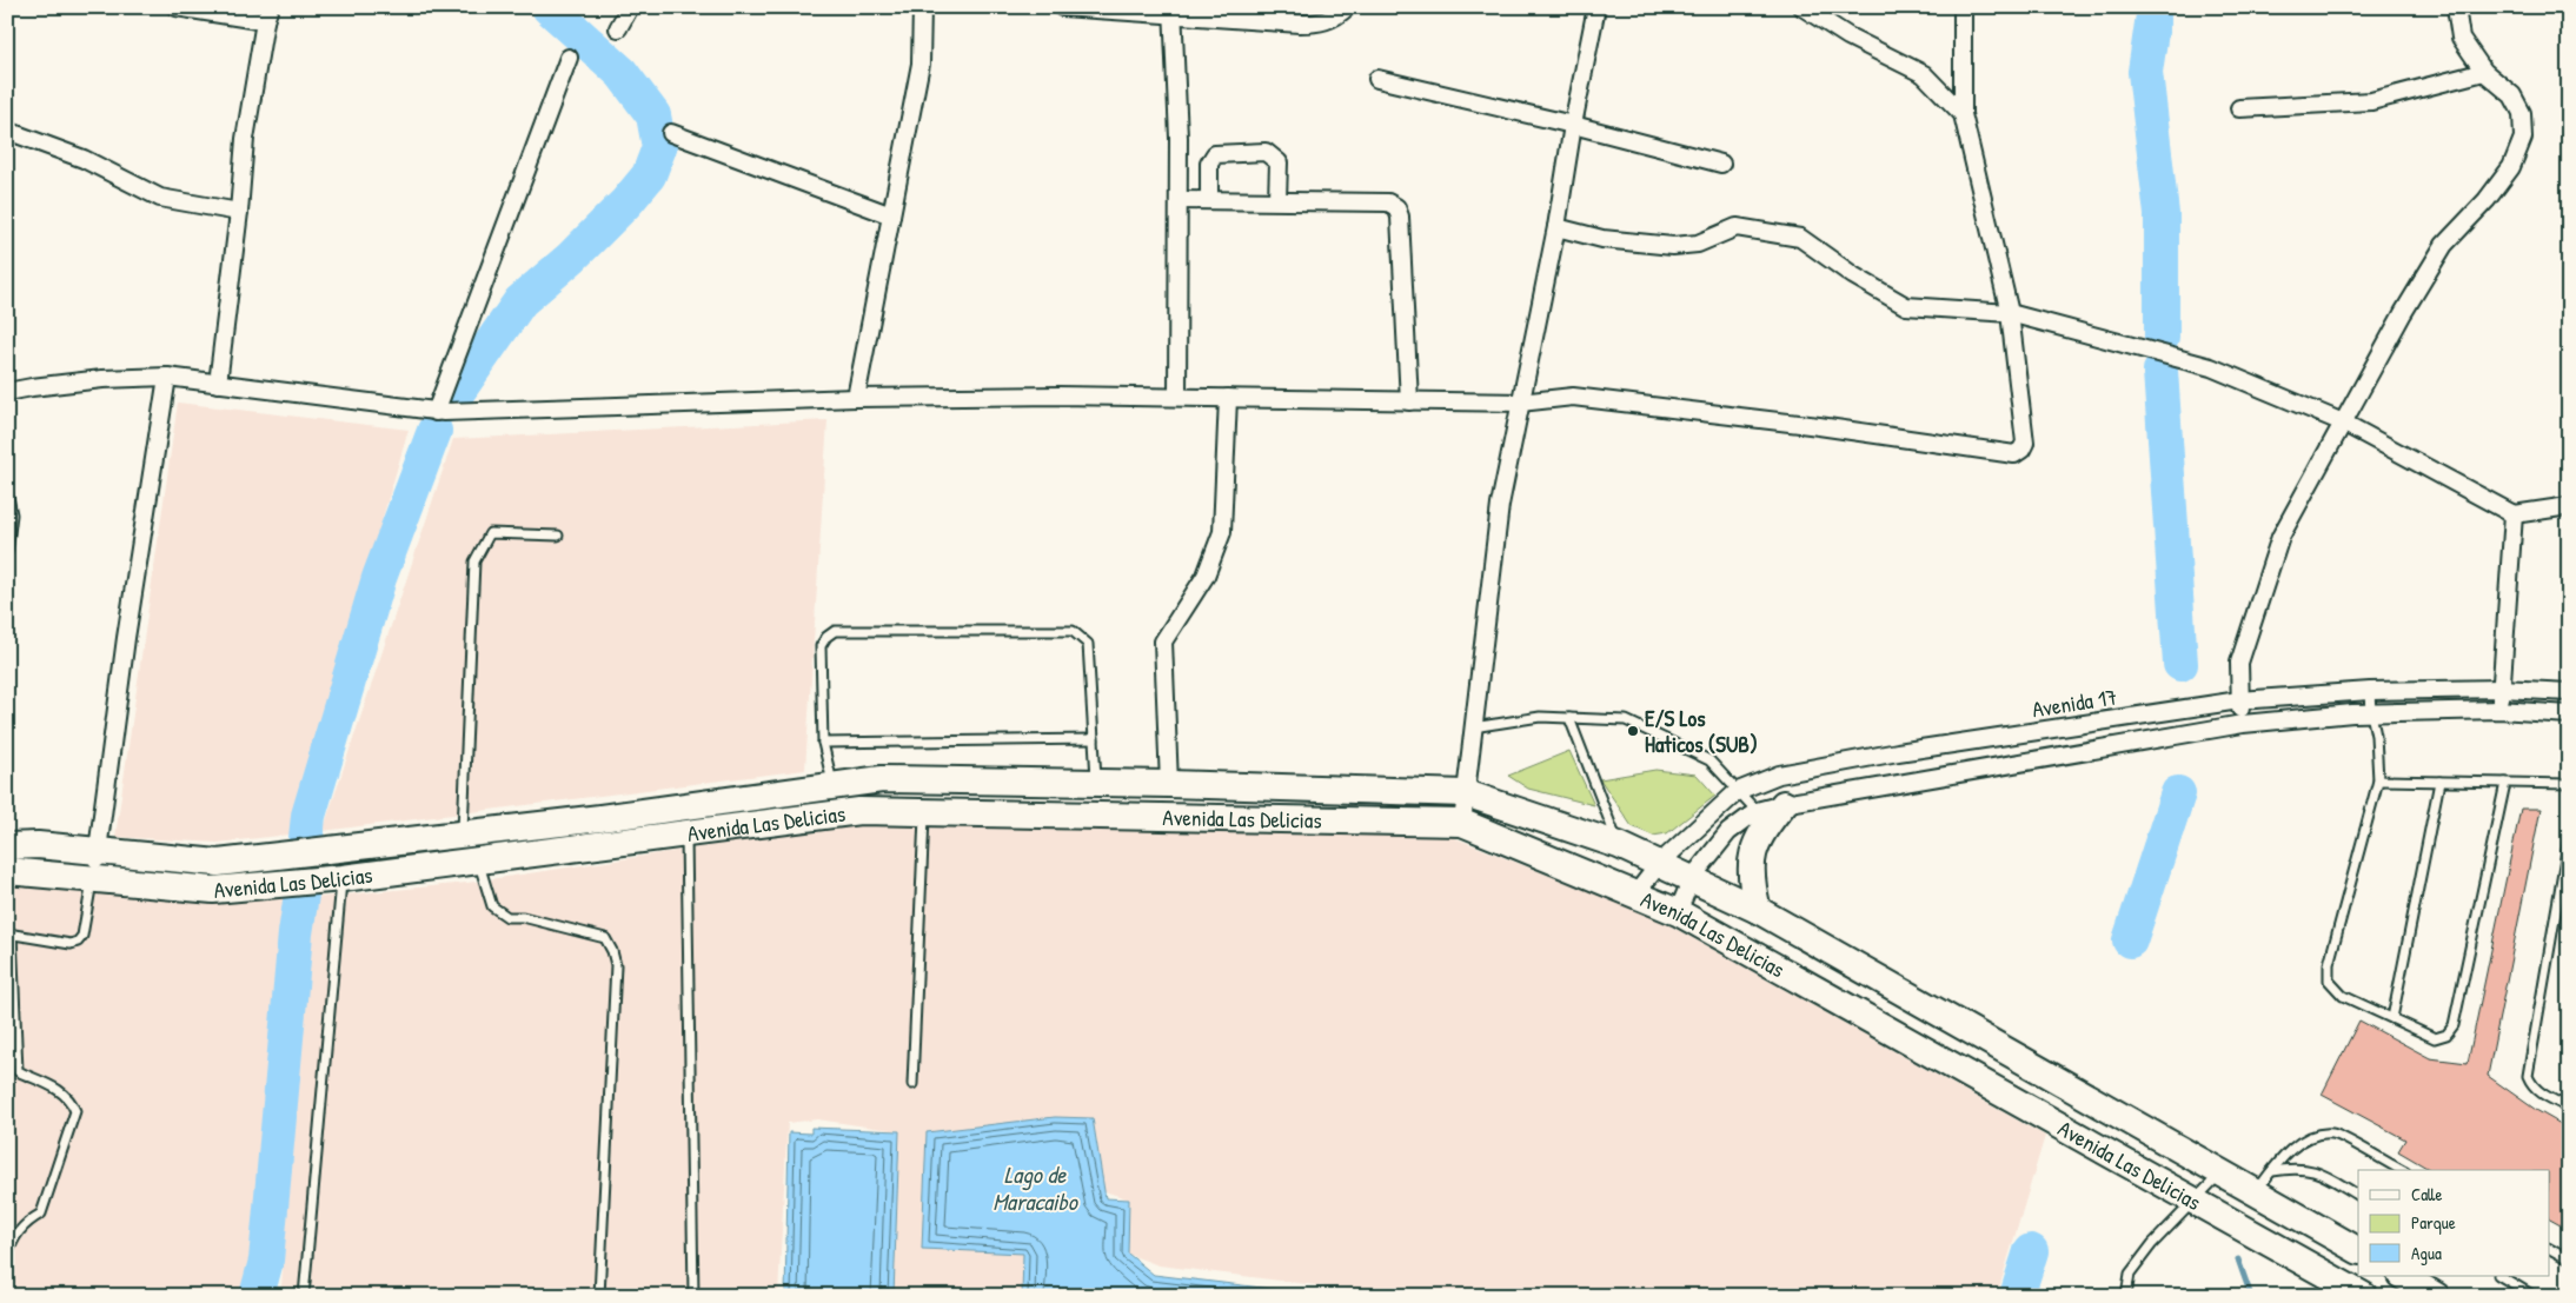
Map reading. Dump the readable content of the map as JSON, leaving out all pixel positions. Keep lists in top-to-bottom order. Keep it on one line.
{"streets":{"main road":["Avenida Las Delicias"],"street":["Avenida 17"]},"crossings":[["Avenida 17","Avenida Las Delicias"]],"water":["Lago de Maracaibo"],"places":["E/S Los Haticos (SUB)"],"legend":["Calle","Parque","Agua"]}
